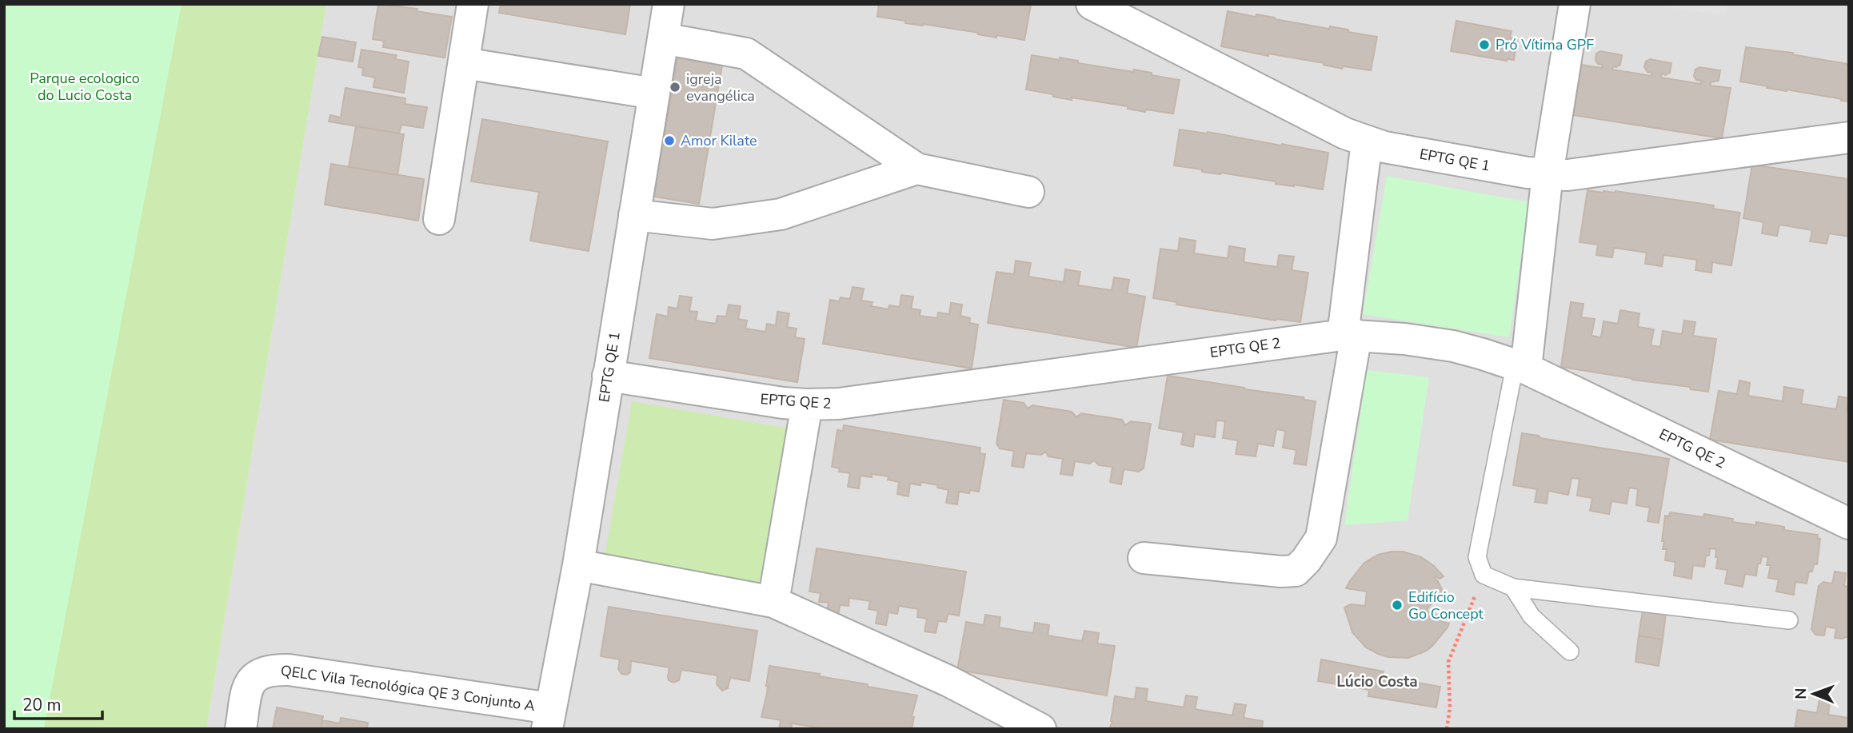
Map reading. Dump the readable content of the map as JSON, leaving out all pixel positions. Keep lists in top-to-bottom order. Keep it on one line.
{"streets":{"street":["EPTG QE 1","EPTG QE 2","QELC Vila Tecnológica QE 3 Conjunto A"]},"crossings":[["EPTG QE 1","EPTG QE 2"],["EPTG QE 1","QELC Vila Tecnológica QE 3 Conjunto A"]],"districts":["Lúcio Costa"],"parks":["Parque ecologico do Lucio Costa"],"places":["Pró Vítima GPF","igreja evangélica","Amor Kilate","Edifício Go Concept"],"scale_bar":"20 m","north":"left"}
